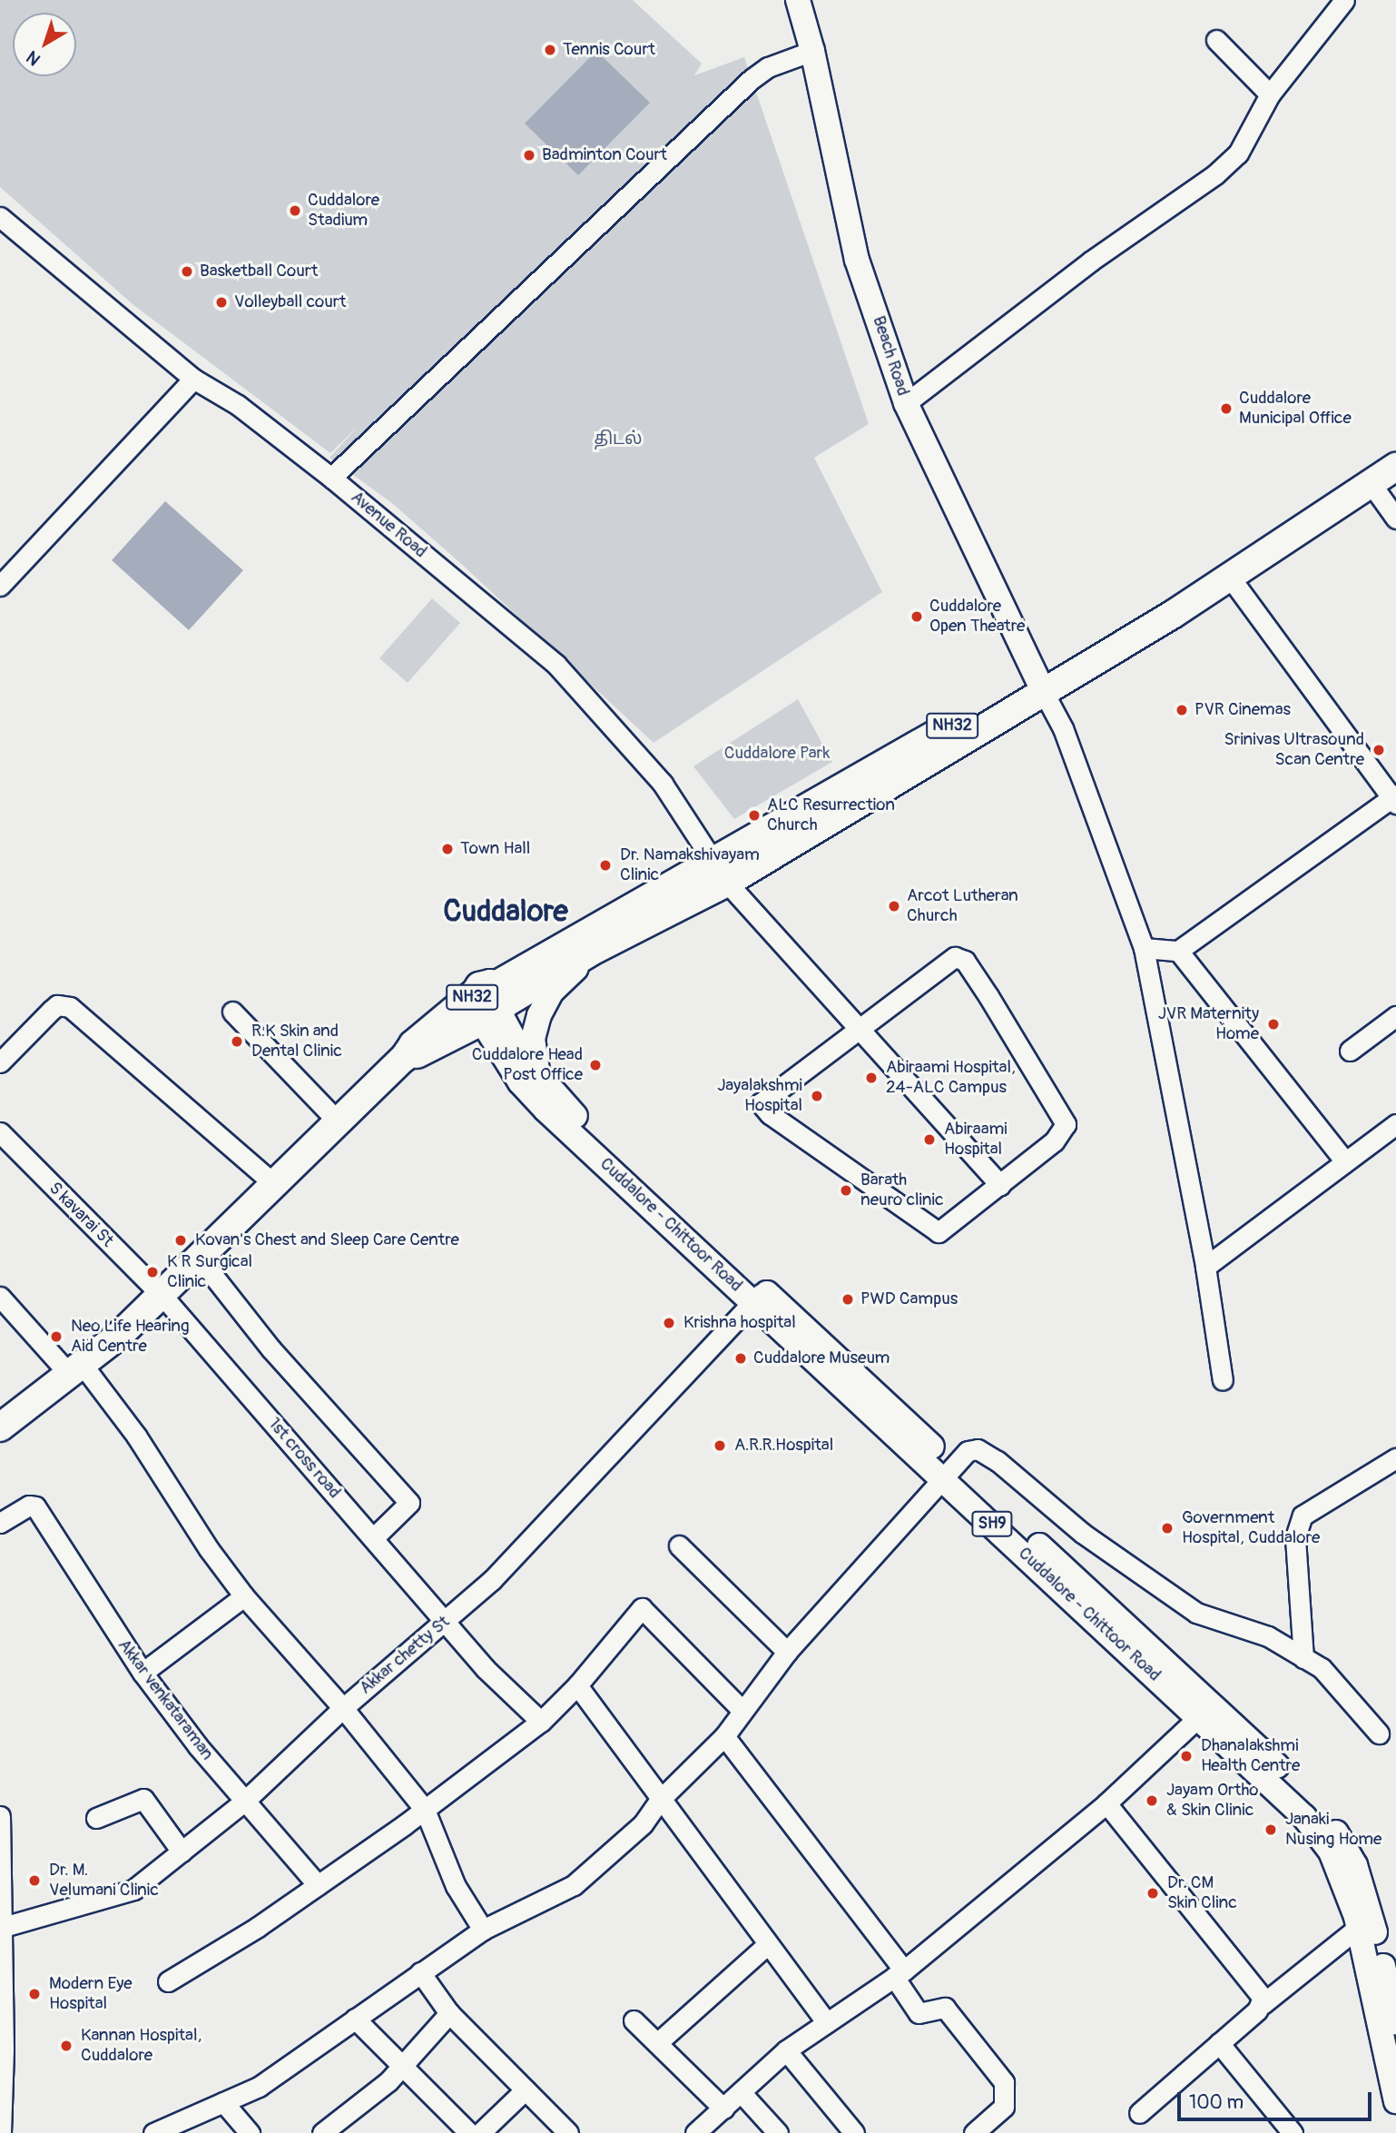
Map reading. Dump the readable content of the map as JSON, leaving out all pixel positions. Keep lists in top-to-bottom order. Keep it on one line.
{"streets":{"highway":["NH32"],"main road":["Beach Road","Cuddalore - Chittoor Road","SH9"],"street":["Avenue Road","S kavarai St","1st cross road","Akkar chetty St","Akkar venkataraman"]},"crossings":[["Beach Road","NH32"],["Avenue Road","NH32"],["NH32","S kavarai St"],["NH32","Cuddalore - Chittoor Road"],["NH32","1st cross road"],["S kavarai St","1st cross road"],["Cuddalore - Chittoor Road","Akkar chetty St"],["1st cross road","Akkar chetty St"],["Akkar chetty St","Akkar venkataraman"]],"districts":["Cuddalore"],"parks":["திடல்","Cuddalore Park"],"places":["Tennis Court","Badminton Court","Cuddalore Stadium","Basketball Court","Volleyball court","Cuddalore Municipal Office","Cuddalore Open Theatre","PVR Cinemas","Srinivas Ultrasound Scan Centre","ALC Resurrection Church","Town Hall","Dr. Namakshivayam Clinic","Arcot Lutheran Church","JVR Maternity Home","R.K Skin and Dental Clinic","Cuddalore Head Post Office","Abiraami Hospital, 24-ALC Campus","Jayalakshmi Hospital","Abiraami Hospital","Barath neuro clinic","Kovan's Chest and Sleep Care Centre","K R Surgical Clinic","PWD Campus","Krishna hospital","Neo Life Hearing Aid Centre","Cuddalore Museum","A.R.R.Hospital","Government Hospital, Cuddalore","Dhanalakshmi Health Centre","Jayam Ortho & Skin Clinic","Janaki Nusing Home","Dr. M. Velumani Clinic","Dr. CM Skin Clinc","Modern Eye Hospital","Kannan Hospital, Cuddalore"],"scale_bar":"100 m","north":"bottom left"}
